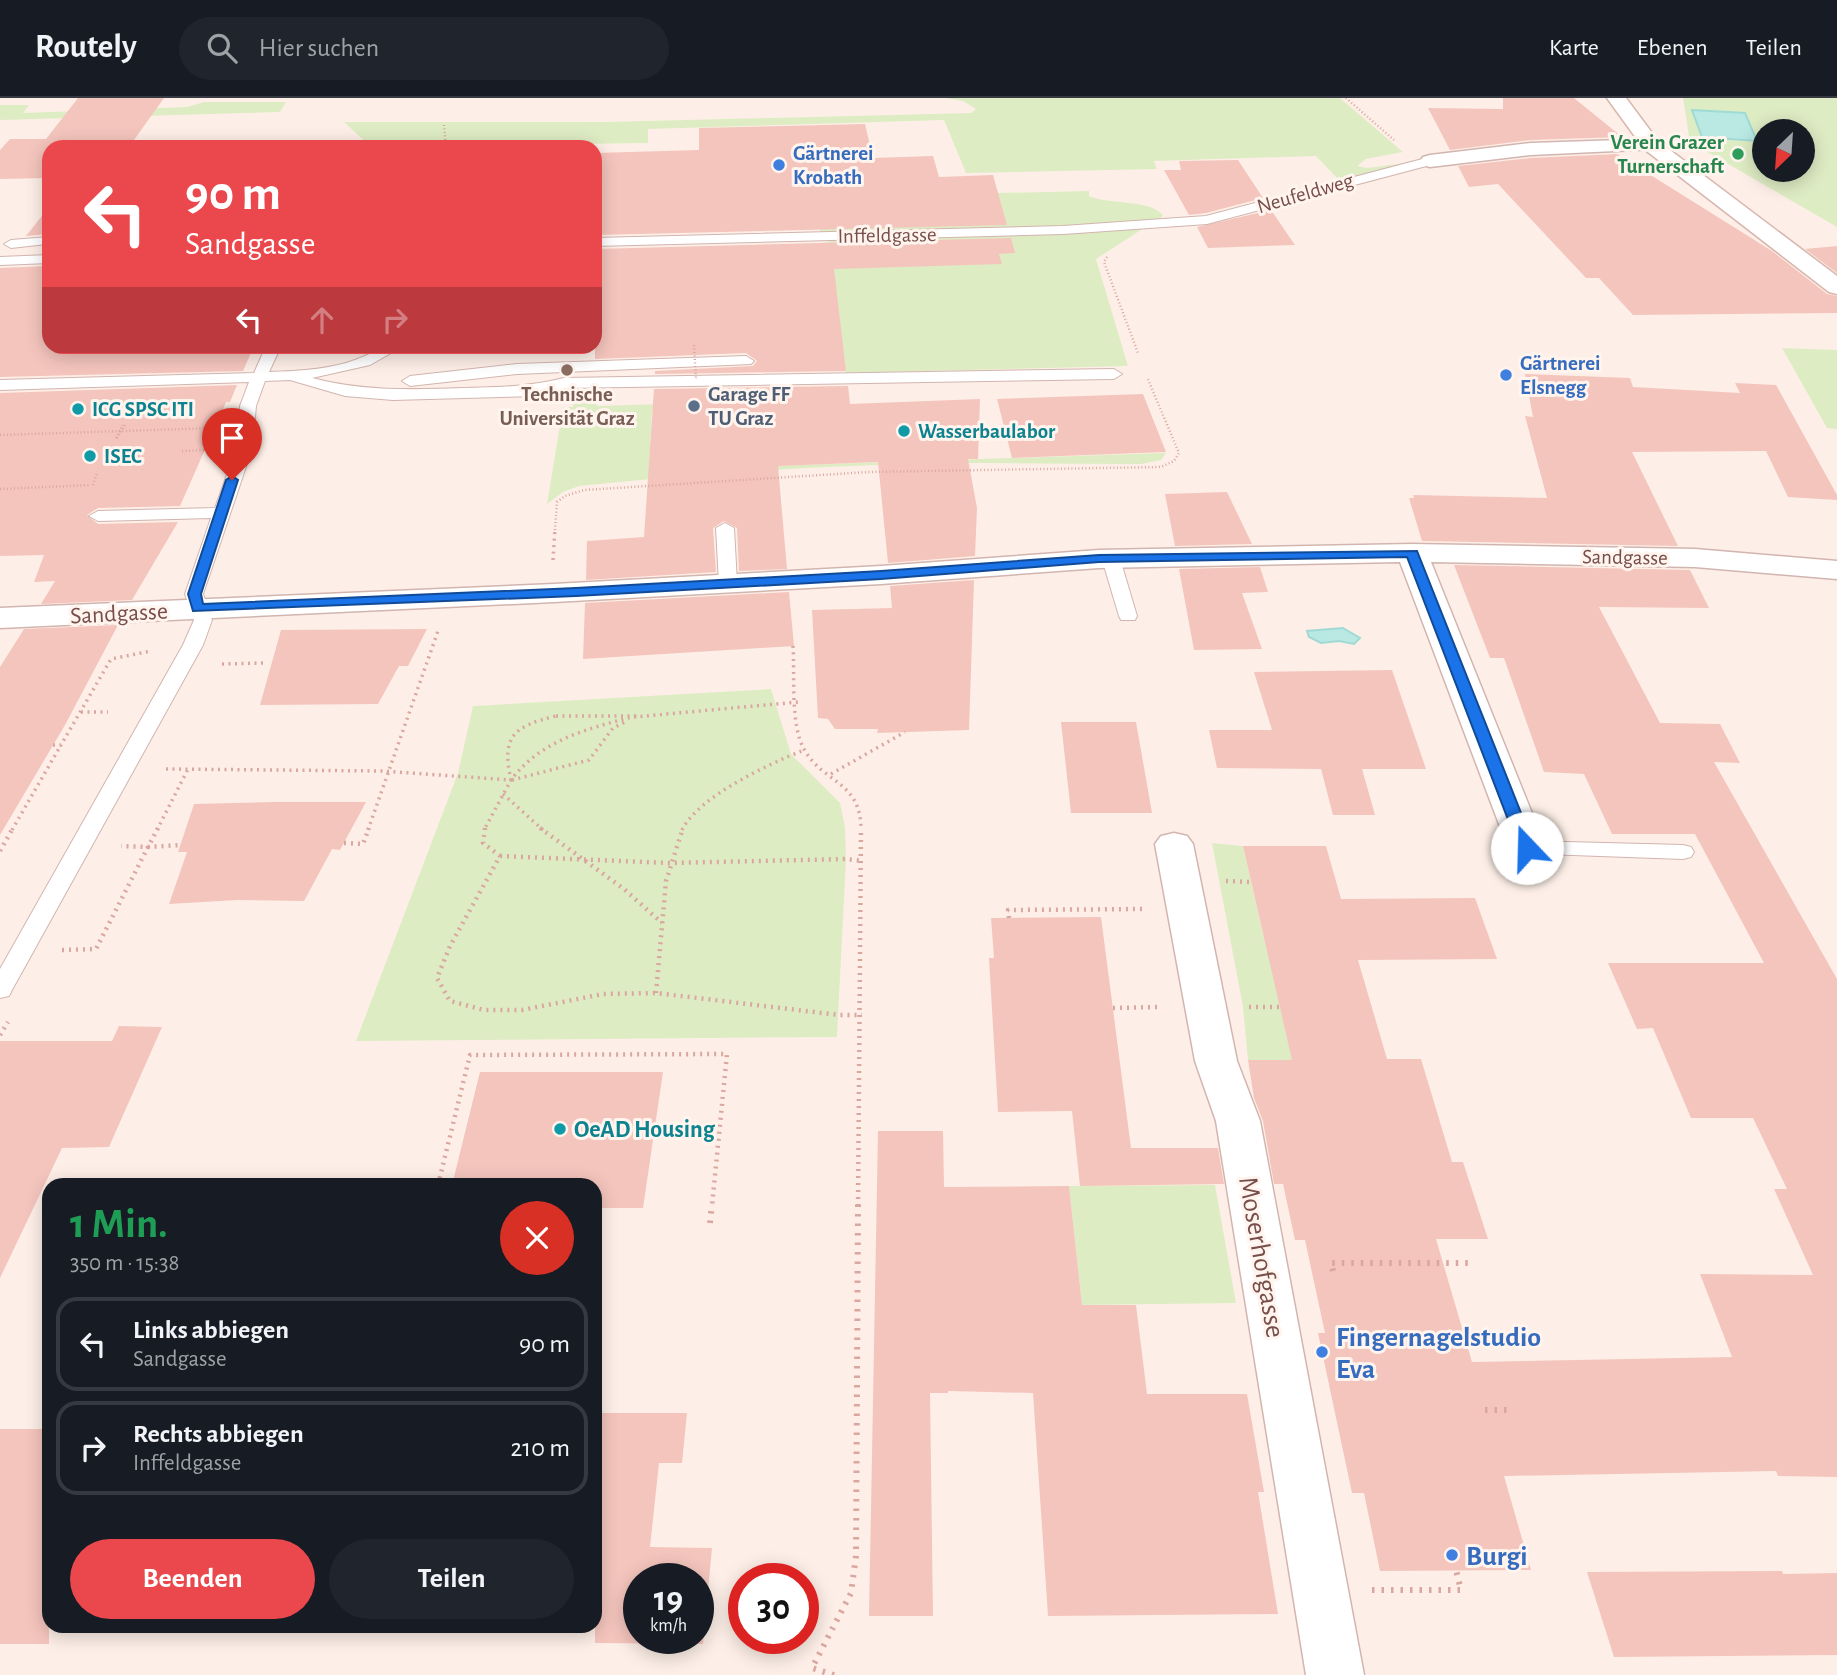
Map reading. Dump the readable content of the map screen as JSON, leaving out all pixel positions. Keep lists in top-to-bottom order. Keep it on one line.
{"streets":{"street":["Neufeldweg","Sandgasse","Moserhofgasse"],"lane":["Inffeldgasse"]},"crossings":[["Neufeldweg","Inffeldgasse"]],"places":["Verein Grazer Turnerschaft","Gärtnerei Krobath","Technische Universität Graz","Gärtnerei Elsnegg","Garage FF TU Graz","ICG SPSC ITI","Wasserbaulabor","ISEC","OeAD Housing","Fingernagelstudio Eva","Burgi"],"north":"bottom left","page":{"header":"Routely","search":"Hier suchen","nav":["Karte","Ebenen","Teilen"],"turn":["90 m","Sandgasse"],"heading":["1 Min.","350 m · 15:38"],"list":[{"name":"Links abbiegen","note":"Sandgasse","value":"90 m"},{"name":"Rechts abbiegen","note":"Inffeldgasse","value":"210 m"}],"buttons":["Beenden","Teilen"],"speed":"19 km/h","limit":"30"}}
